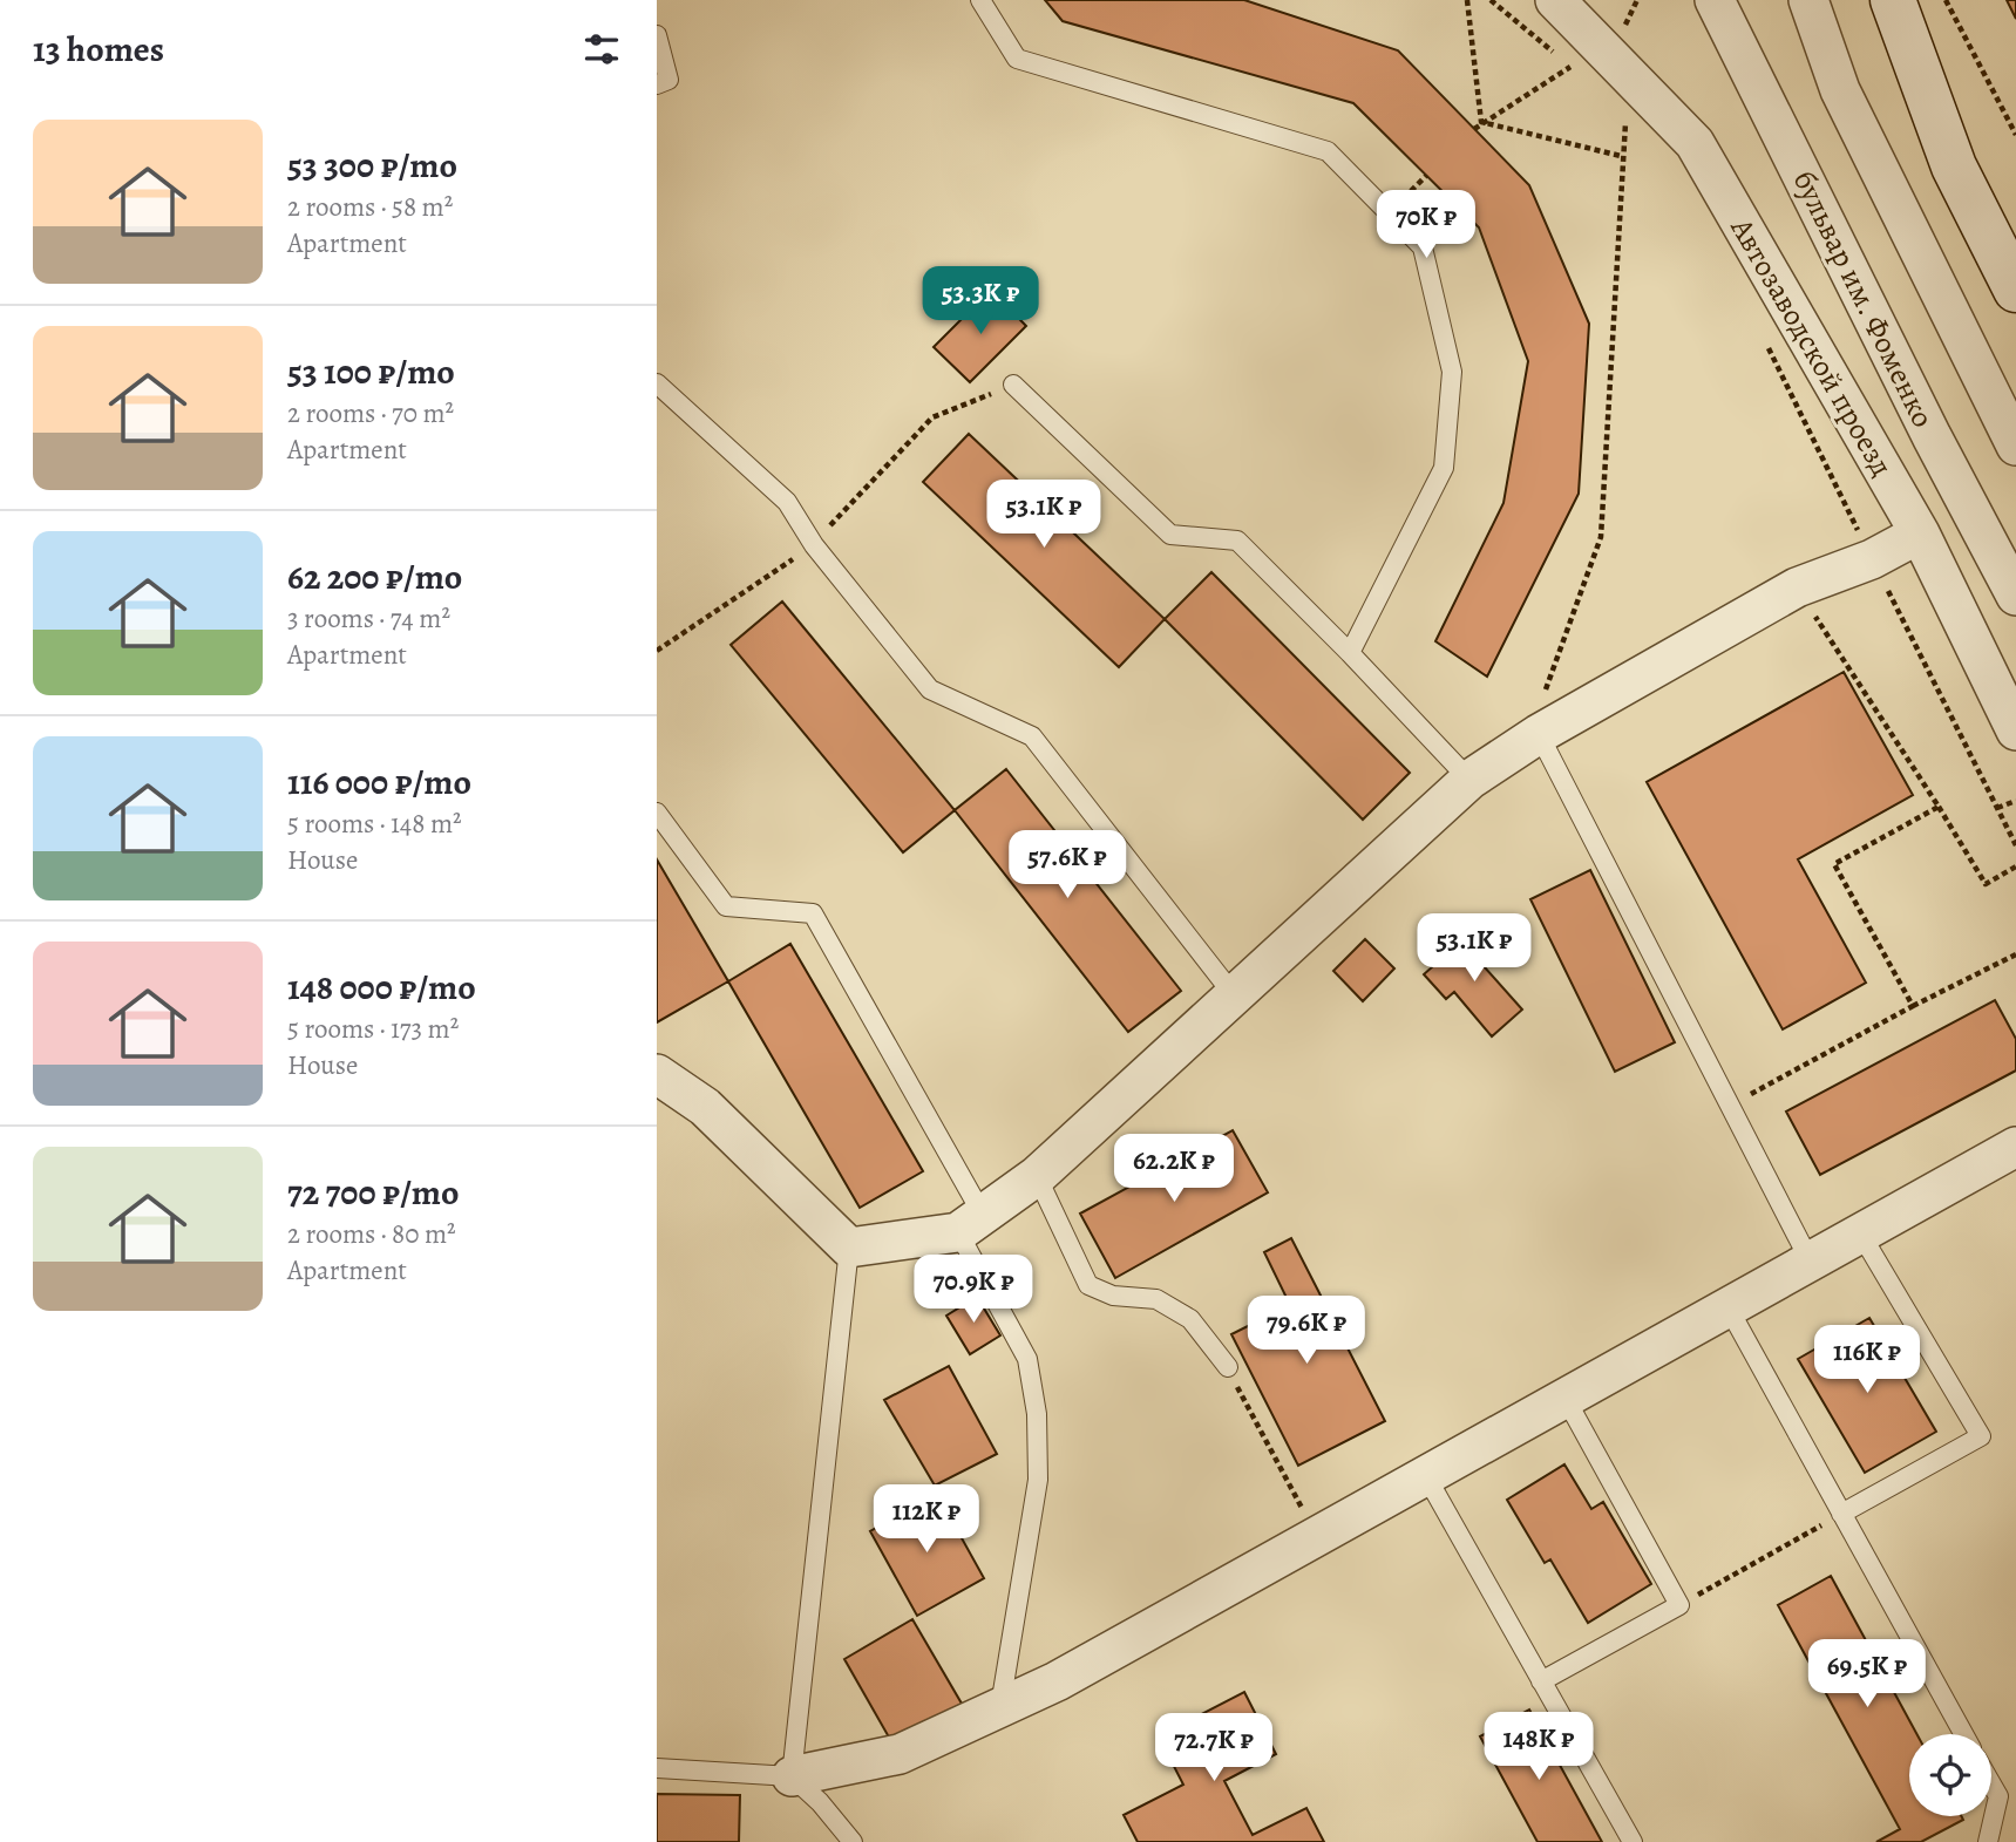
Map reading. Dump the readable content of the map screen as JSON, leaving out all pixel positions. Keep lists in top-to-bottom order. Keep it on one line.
{"streets":{"street":["бульвар им. Фоменко","Автозаводской проезд"]},"page":{"heading":"13 homes","list":[{"name":"53 300 ₽/mo","note":"2 rooms · 58 m² · Apartment"},{"name":"53 100 ₽/mo","note":"2 rooms · 70 m² · Apartment"},{"name":"62 200 ₽/mo","note":"3 rooms · 74 m² · Apartment"},{"name":"116 000 ₽/mo","note":"5 rooms · 148 m² · House"},{"name":"148 000 ₽/mo","note":"5 rooms · 173 m² · House"},{"name":"72 700 ₽/mo","note":"2 rooms · 80 m² · Apartment"}],"price":["70K ₽","53.3K ₽","53.1K ₽","57.6K ₽","53.1K ₽","62.2K ₽","70.9K ₽","79.6K ₽","116K ₽","112K ₽","69.5K ₽","148K ₽","72.7K ₽"]}}
